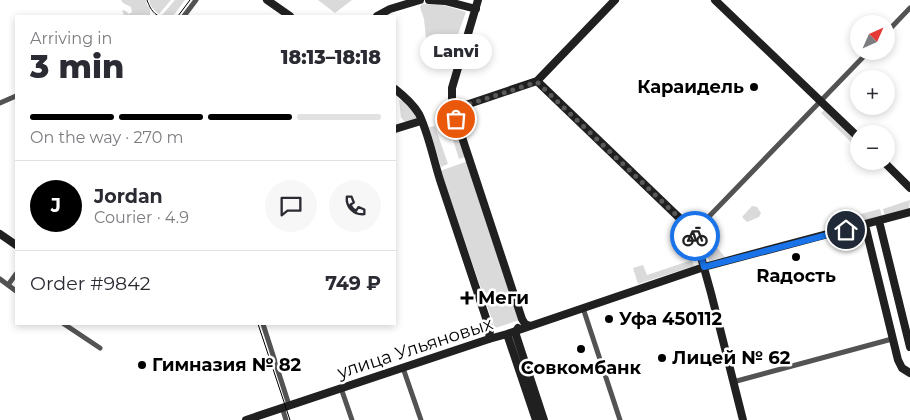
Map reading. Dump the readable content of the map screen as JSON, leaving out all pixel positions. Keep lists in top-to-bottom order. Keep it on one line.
{"streets":{"main road":["улица Ульяновых"]},"places":{"other":["Караидель","Lanvi","Rадость","Уфа 450112","Совкомбанк","Лицей № 62","Гимназия № 82"],"health":["Меги"]},"north":"top right","page":{"map_buttons":["+","−"],"heading":["3 min","Arriving in","18:13–18:18"],"panel":["Jordan","Courier · 4.9","Order #9842","749 ₽"],"bubble":"Lanvi","bar":"On the way · 270 m","round":"J"}}
